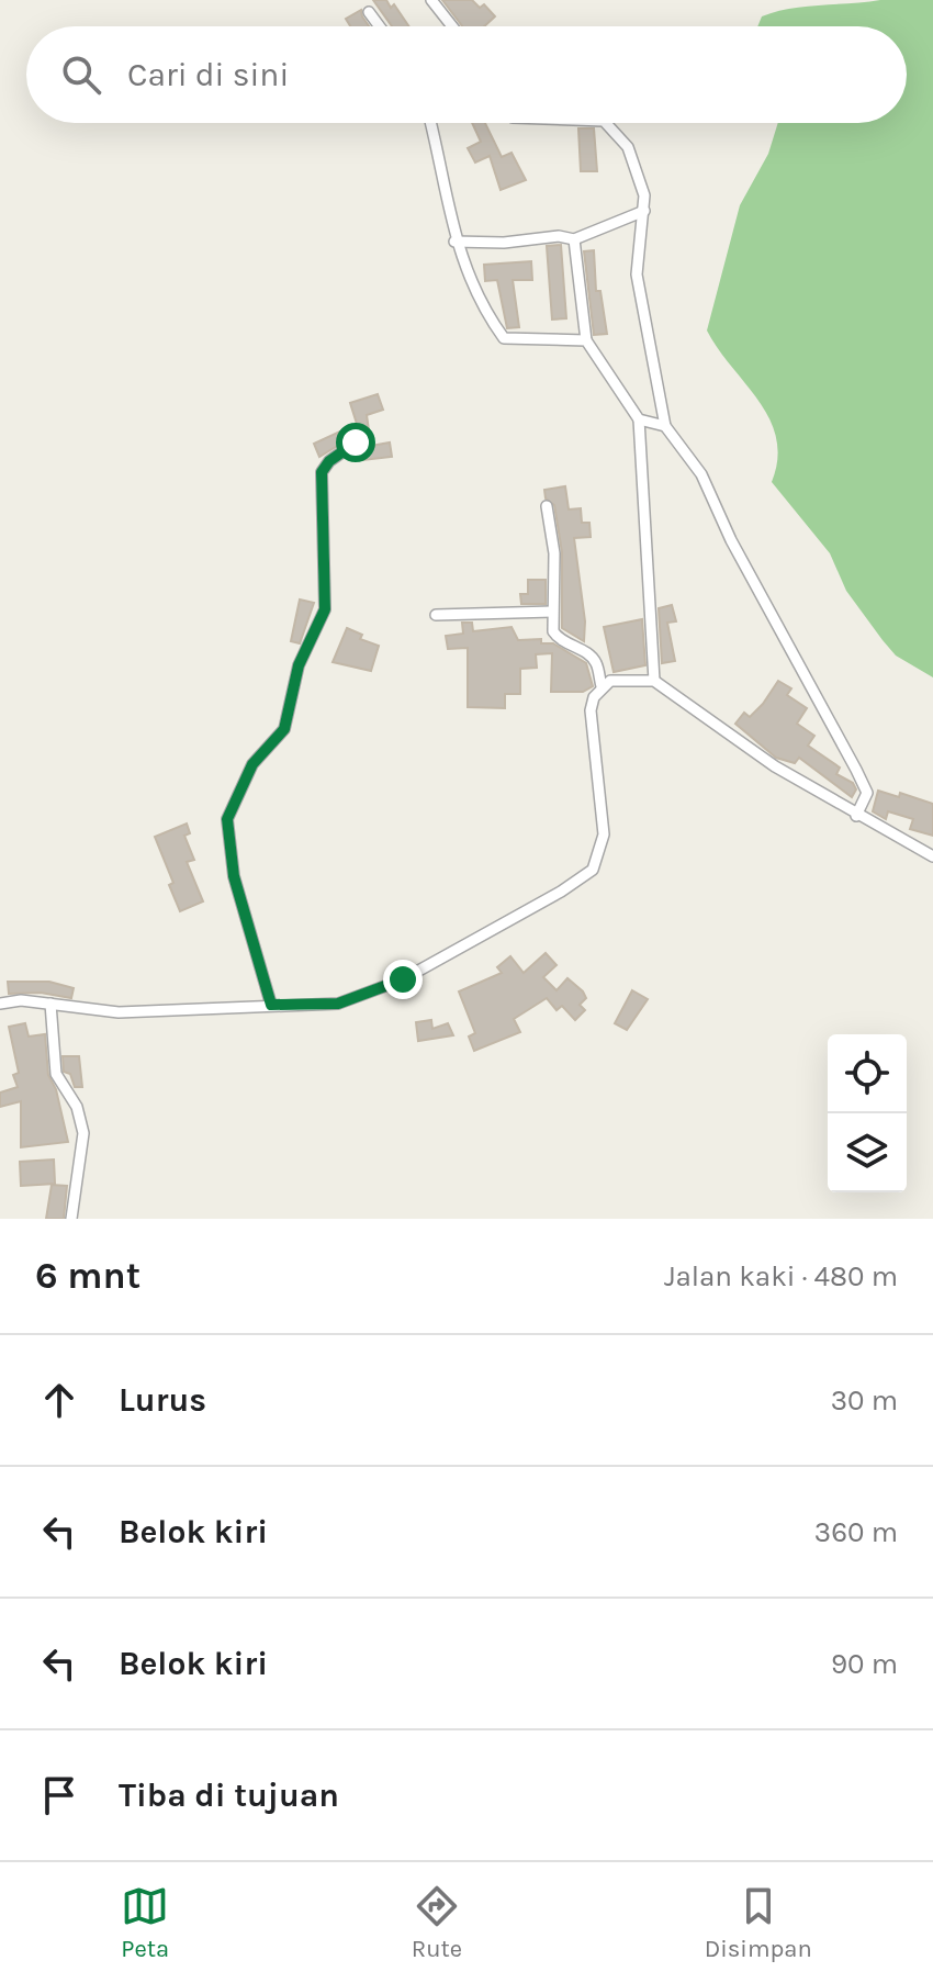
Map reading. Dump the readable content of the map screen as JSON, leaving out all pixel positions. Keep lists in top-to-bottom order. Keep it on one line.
{"page":{"search":"Cari di sini","heading":["6 mnt","Jalan kaki · 480 m"],"list":[["Lurus","30 m"],["Belok kiri","360 m"],["Belok kiri","90 m"],"Tiba di tujuan"],"nav":["Peta","Rute","Disimpan"]}}
